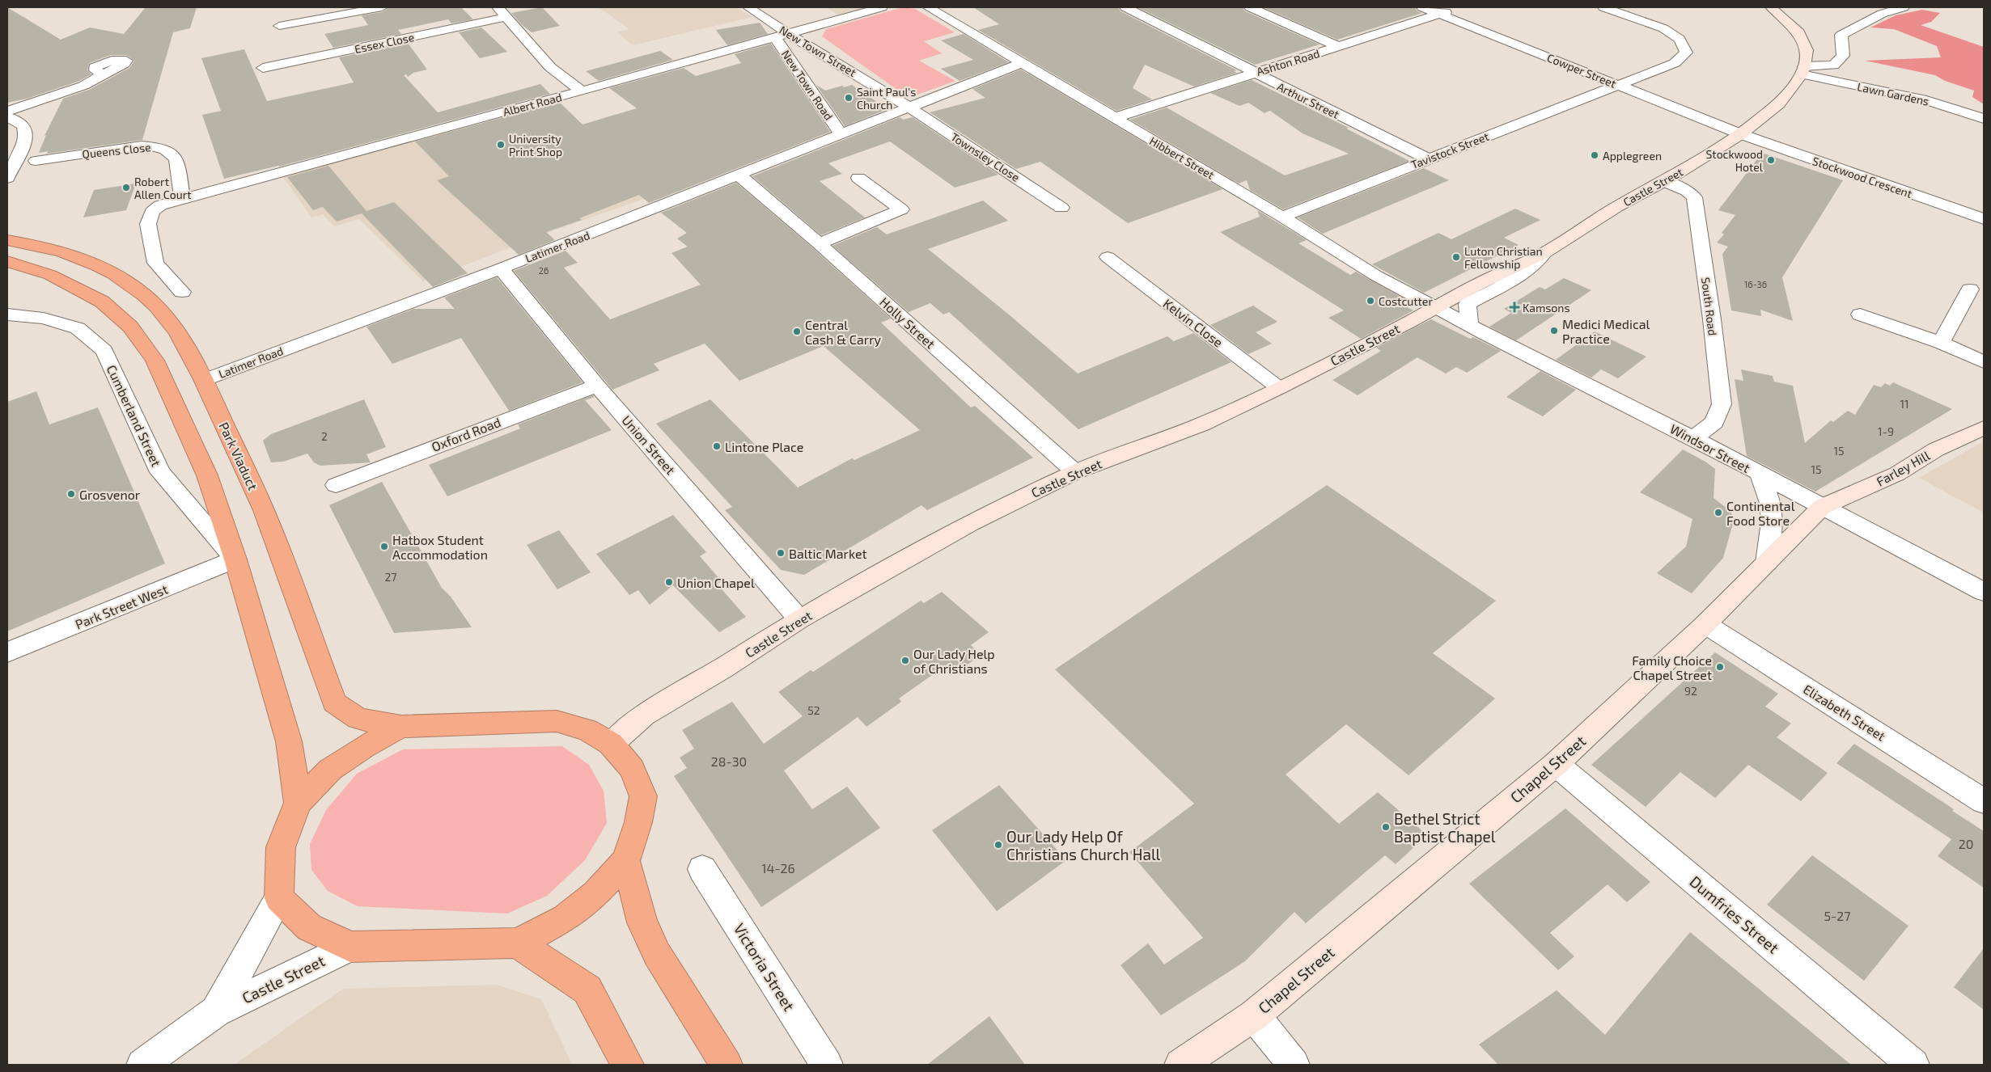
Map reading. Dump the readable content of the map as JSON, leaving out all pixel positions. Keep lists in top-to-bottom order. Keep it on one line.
{"streets":{"highway":["Park Viaduct"],"street":["Essex Close","New Town Street","Ashton Road","Cowper Street","New Town Road","Lawn Gardens","Arthur Street","Albert Road","Queens Close","Tavistock Street","Townsley Close","Hibbert Street","Stockwood Crescent","Castle Street","Latimer Road","South Road","Holly Street","Kelvin Close","Cumberland Street","Oxford Road","Union Street","Windsor Street","Farley Hill","Park Street West","Elizabeth Street","Chapel Street","Dumfries Street","Victoria Street"]},"crossings":[["New Town Street","New Town Road"],["New Town Street","Albert Road"],["New Town Street","Townsley Close"],["New Town Street","Latimer Road"],["Ashton Road","Cowper Street"],["Ashton Road","Arthur Street"],["Ashton Road","Hibbert Street"],["Cowper Street","Tavistock Street"],["Cowper Street","Stockwood Crescent"],["Cowper Street","Castle Street"],["New Town Road","Albert Road"],["New Town Road","Latimer Road"],["Lawn Gardens","Castle Street"],["Arthur Street","Tavistock Street"],["Albert Road","Queens Close"],["Tavistock Street","Hibbert Street"],["Townsley Close","Latimer Road"],["Hibbert Street","Castle Street"],["Hibbert Street","Latimer Road"],["Hibbert Street","Windsor Street"],["Stockwood Crescent","Castle Street"],["Castle Street","South Road"],["Castle Street","Holly Street"],["Castle Street","Kelvin Close"],["Castle Street","Union Street"],["Castle Street","Windsor Street"],["Latimer Road","Holly Street"],["Latimer Road","Union Street"],["Latimer Road","Park Viaduct"],["South Road","Windsor Street"],["Cumberland Street","Park Street West"],["Oxford Road","Union Street"],["Windsor Street","Farley Hill"],["Windsor Street","Chapel Street"],["Farley Hill","Chapel Street"],["Elizabeth Street","Chapel Street"],["Chapel Street","Dumfries Street"]],"places":{"other":["Saint Paul's Church","University Print Shop","Applegreen","Stockwood Hotel","Robert Allen Court","Luton Christian Fellowship","Costcutter","Medici Medical Practice","Central Cash & Carry","Lintone Place","Grosvenor","Continental Food Store","Hatbox Student Accommodation","Baltic Market","Union Chapel","Our Lady Help of Christians","Family Choice Chapel Street","Bethel Strict Baptist Chapel","Our Lady Help Of Christians Church Hall"],"health":["Kamsons"]},"house_numbers":["26","16-36","11","1-9","2","15","15","27","92","52","28-30","20","14-26","5-27"]}
